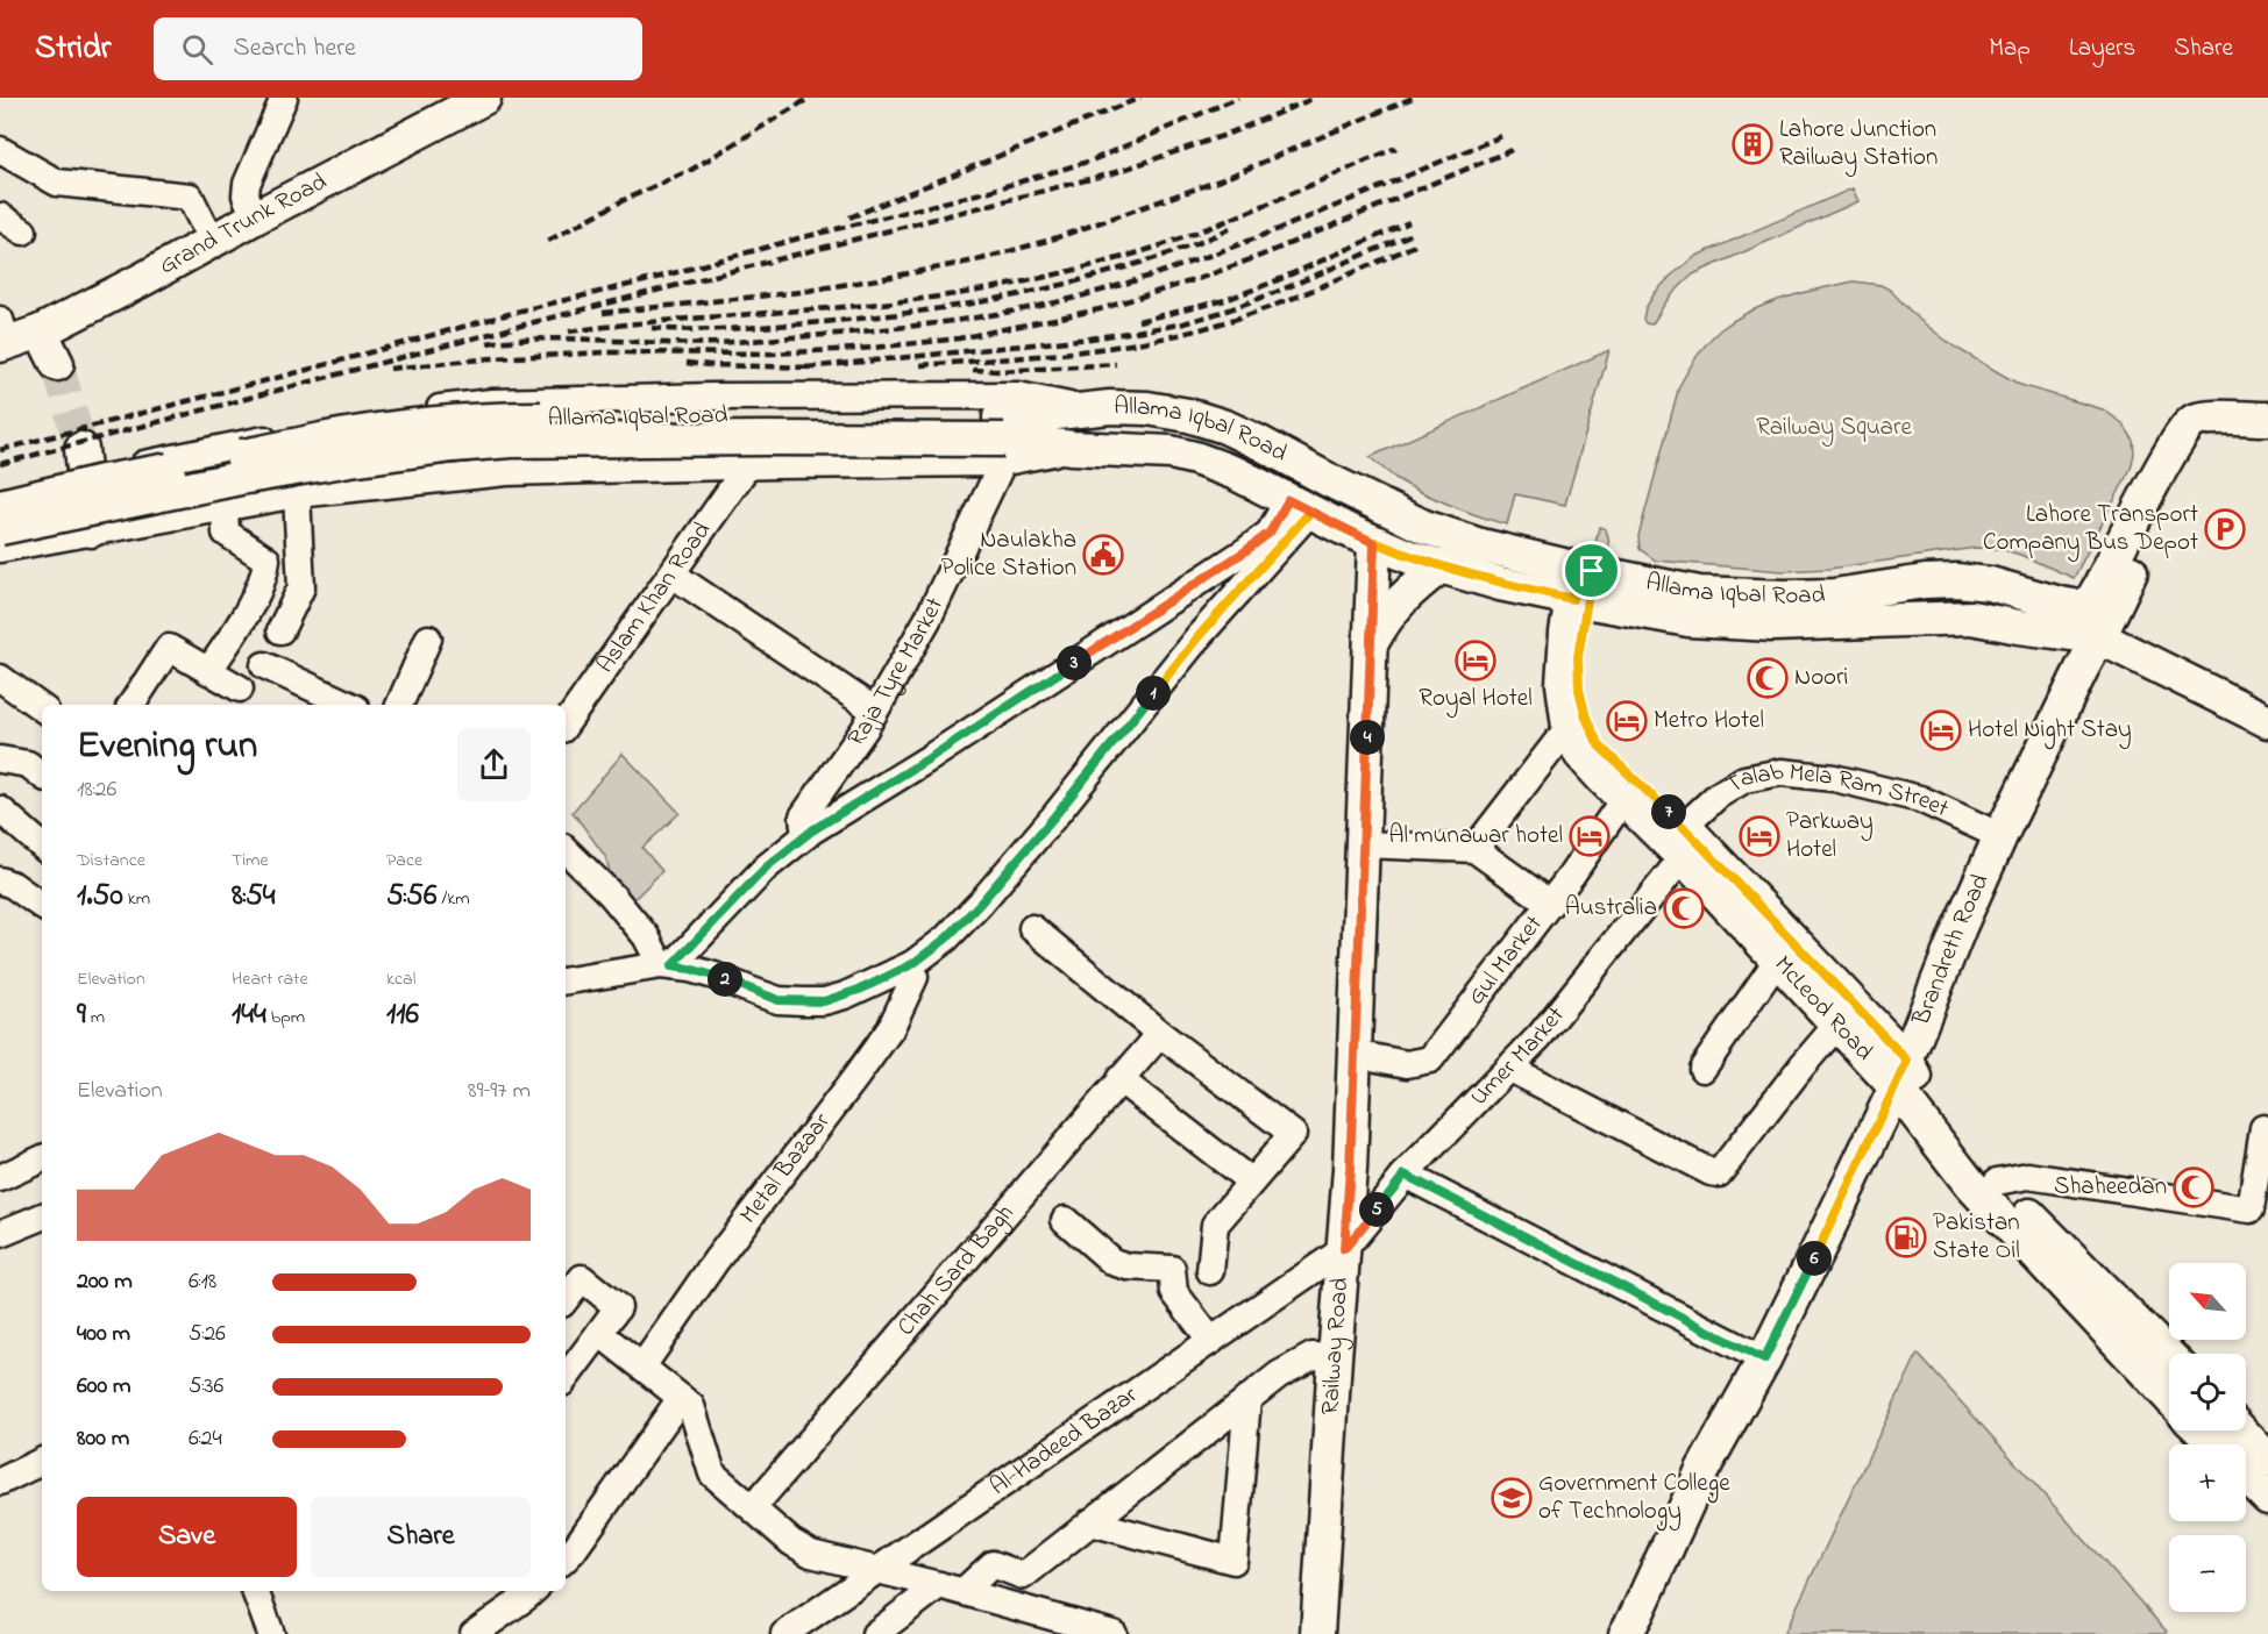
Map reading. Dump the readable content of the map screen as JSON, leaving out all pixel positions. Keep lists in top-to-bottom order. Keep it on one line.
{"streets":{"main road":["Grand Trunk Road","Allama Iqbal Road","Brandreth Road","McLeod Road","Railway Road"],"street":["Aslam Khan Road","Raja Tyre Market","Talab Mela Ram Street","Gul Market","Umer Market","Metal Bazaar","Chah Sard Bagh","Al-Hadeed Bazar"]},"crossings":[["Allama Iqbal Road","Raja Tyre Market"],["Allama Iqbal Road","Brandreth Road"],["Allama Iqbal Road","McLeod Road"],["Allama Iqbal Road","Railway Road"],["Talab Mela Ram Street","Brandreth Road"],["Talab Mela Ram Street","McLeod Road"],["Talab Mela Ram Street","Umer Market"],["Brandreth Road","McLeod Road"],["Gul Market","McLeod Road"],["Gul Market","Railway Road"],["McLeod Road","Umer Market"],["Umer Market","Railway Road"],["Umer Market","Al-Hadeed Bazar"],["Railway Road","Al-Hadeed Bazar"]],"parks":["Railway Square"],"places":{"building":["Lahore Junction Railway Station"],"parking":["Lahore Transport Company Bus Depot"],"public building":["Naulakha Police Station"],"hotel":["Royal Hotel","Metro Hotel","Hotel Night Stay","Al munawar hotel","Parkway Hotel"],"mosque":["Noori","Australia","Shaheedan"],"fuel station":["Pakistan State Oil"],"school or university":["Government College of Technology"]},"north":"top left","page":{"header":"Stridr","search":"Search here","nav":["Map","Layers","Share"],"pins":["3","1","4","7","2","5","6"],"heading":["Evening run","18:26"],"stats":[["Distance","1.50 km"],["Time","8:54"],["Pace","5:56 /km"],["Elevation","9 m"],["Heart rate","144 bpm"],["kcal","116"]],"chart":["Elevation","89–97 m"],"list":[{"name":"200 m","note":"6:18"},{"name":"400 m","note":"5:26"},{"name":"600 m","note":"5:36"},{"name":"800 m","note":"6:24"}],"map_buttons":["+","−"],"buttons":["Save","Share"]}}
